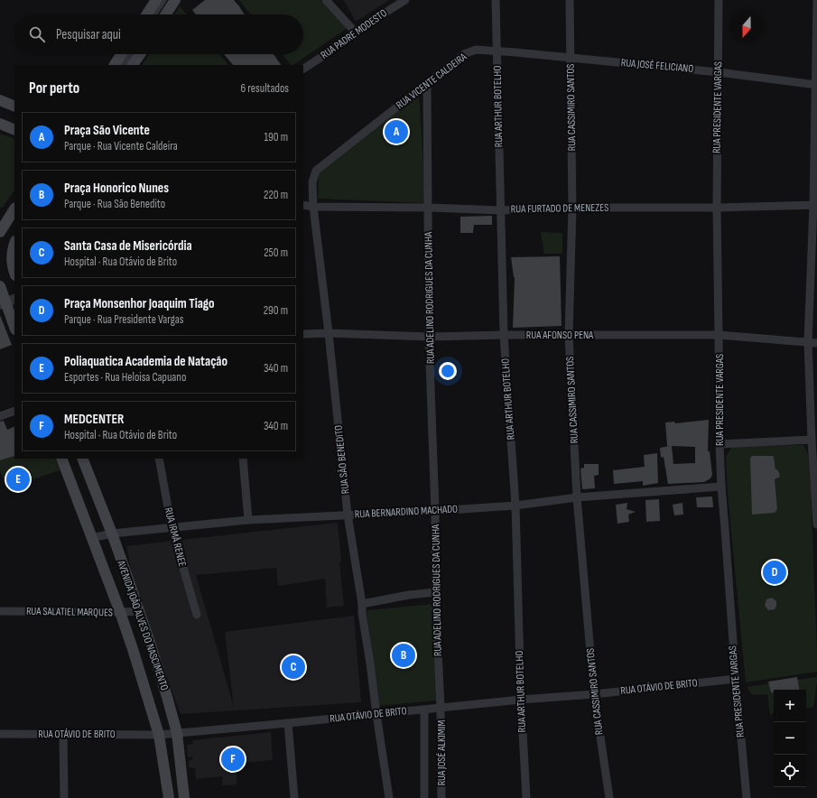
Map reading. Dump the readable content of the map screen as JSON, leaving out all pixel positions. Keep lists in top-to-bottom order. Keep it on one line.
{"streets":{"main road":["AVENIDA JOÃO ALVES DO NASCIMENTO"],"street":["RUA PADRE MODESTO","RUA JOSÉ FELICIANO","RUA VICENTE CALDEIRA","RUA ARTHUR BOTELHO","RUA CASSIMIRO SANTOS","RUA PRESIDENTE VARGAS","RUA FURTADO DE MENEZES","RUA ADELINO RODRIGUES DA CUNHA","RUA AFONSO PENA","RUA SÃO BENEDITO","RUA BERNARDINO MACHADO","RUA IRMÃ RENEE","RUA SALATIEL MARQUES","RUA OTÁVIO DE BRITO","RUA JOSÉ ALKIMIM"]},"crossings":[["RUA JOSÉ FELICIANO","RUA VICENTE CALDEIRA"],["RUA JOSÉ FELICIANO","RUA ARTHUR BOTELHO"],["RUA JOSÉ FELICIANO","RUA CASSIMIRO SANTOS"],["RUA JOSÉ FELICIANO","RUA PRESIDENTE VARGAS"],["RUA VICENTE CALDEIRA","RUA ARTHUR BOTELHO"],["RUA VICENTE CALDEIRA","RUA FURTADO DE MENEZES"],["RUA VICENTE CALDEIRA","RUA ADELINO RODRIGUES DA CUNHA"],["RUA VICENTE CALDEIRA","RUA SÃO BENEDITO"],["RUA ARTHUR BOTELHO","RUA FURTADO DE MENEZES"],["RUA ARTHUR BOTELHO","RUA AFONSO PENA"],["RUA ARTHUR BOTELHO","RUA BERNARDINO MACHADO"],["RUA ARTHUR BOTELHO","RUA OTÁVIO DE BRITO"],["RUA CASSIMIRO SANTOS","RUA FURTADO DE MENEZES"],["RUA CASSIMIRO SANTOS","RUA AFONSO PENA"],["RUA CASSIMIRO SANTOS","RUA BERNARDINO MACHADO"],["RUA CASSIMIRO SANTOS","RUA OTÁVIO DE BRITO"],["RUA PRESIDENTE VARGAS","RUA FURTADO DE MENEZES"],["RUA PRESIDENTE VARGAS","RUA AFONSO PENA"],["RUA PRESIDENTE VARGAS","RUA BERNARDINO MACHADO"],["RUA PRESIDENTE VARGAS","RUA OTÁVIO DE BRITO"],["RUA FURTADO DE MENEZES","RUA ADELINO RODRIGUES DA CUNHA"],["RUA FURTADO DE MENEZES","RUA SÃO BENEDITO"],["RUA ADELINO RODRIGUES DA CUNHA","RUA AFONSO PENA"],["RUA ADELINO RODRIGUES DA CUNHA","RUA BERNARDINO MACHADO"],["RUA ADELINO RODRIGUES DA CUNHA","RUA OTÁVIO DE BRITO"],["RUA ADELINO RODRIGUES DA CUNHA","RUA JOSÉ ALKIMIM"],["RUA AFONSO PENA","RUA SÃO BENEDITO"],["RUA SÃO BENEDITO","RUA BERNARDINO MACHADO"],["RUA SÃO BENEDITO","RUA OTÁVIO DE BRITO"],["RUA BERNARDINO MACHADO","RUA IRMÃ RENEE"],["RUA BERNARDINO MACHADO","AVENIDA JOÃO ALVES DO NASCIMENTO"],["RUA SALATIEL MARQUES","AVENIDA JOÃO ALVES DO NASCIMENTO"],["AVENIDA JOÃO ALVES DO NASCIMENTO","RUA OTÁVIO DE BRITO"],["RUA OTÁVIO DE BRITO","RUA JOSÉ ALKIMIM"]],"north":"bottom","page":{"search":"Pesquisar aqui","heading":["Por perto","6 resultados"],"list":[{"mark":"A","name":"Praça São Vicente","note":"Parque · Rua Vicente Caldeira","value":"190 m"},{"mark":"B","name":"Praça Honorico Nunes","note":"Parque · Rua São Benedito","value":"220 m"},{"mark":"C","name":"Santa Casa de Misericórdia","note":"Hospital · Rua Otávio de Brito","value":"250 m"},{"mark":"D","name":"Praça Monsenhor Joaquim Tiago","note":"Parque · Rua Presidente Vargas","value":"290 m"},{"mark":"E","name":"Poliaquatica Academia de Natação","note":"Esportes · Rua Heloisa Capuano","value":"340 m"},{"mark":"F","name":"MEDCENTER","note":"Hospital · Rua Otávio de Brito","value":"340 m"}],"pins":["A","E","D","B","C","F"],"map_buttons":["+","−"]}}
